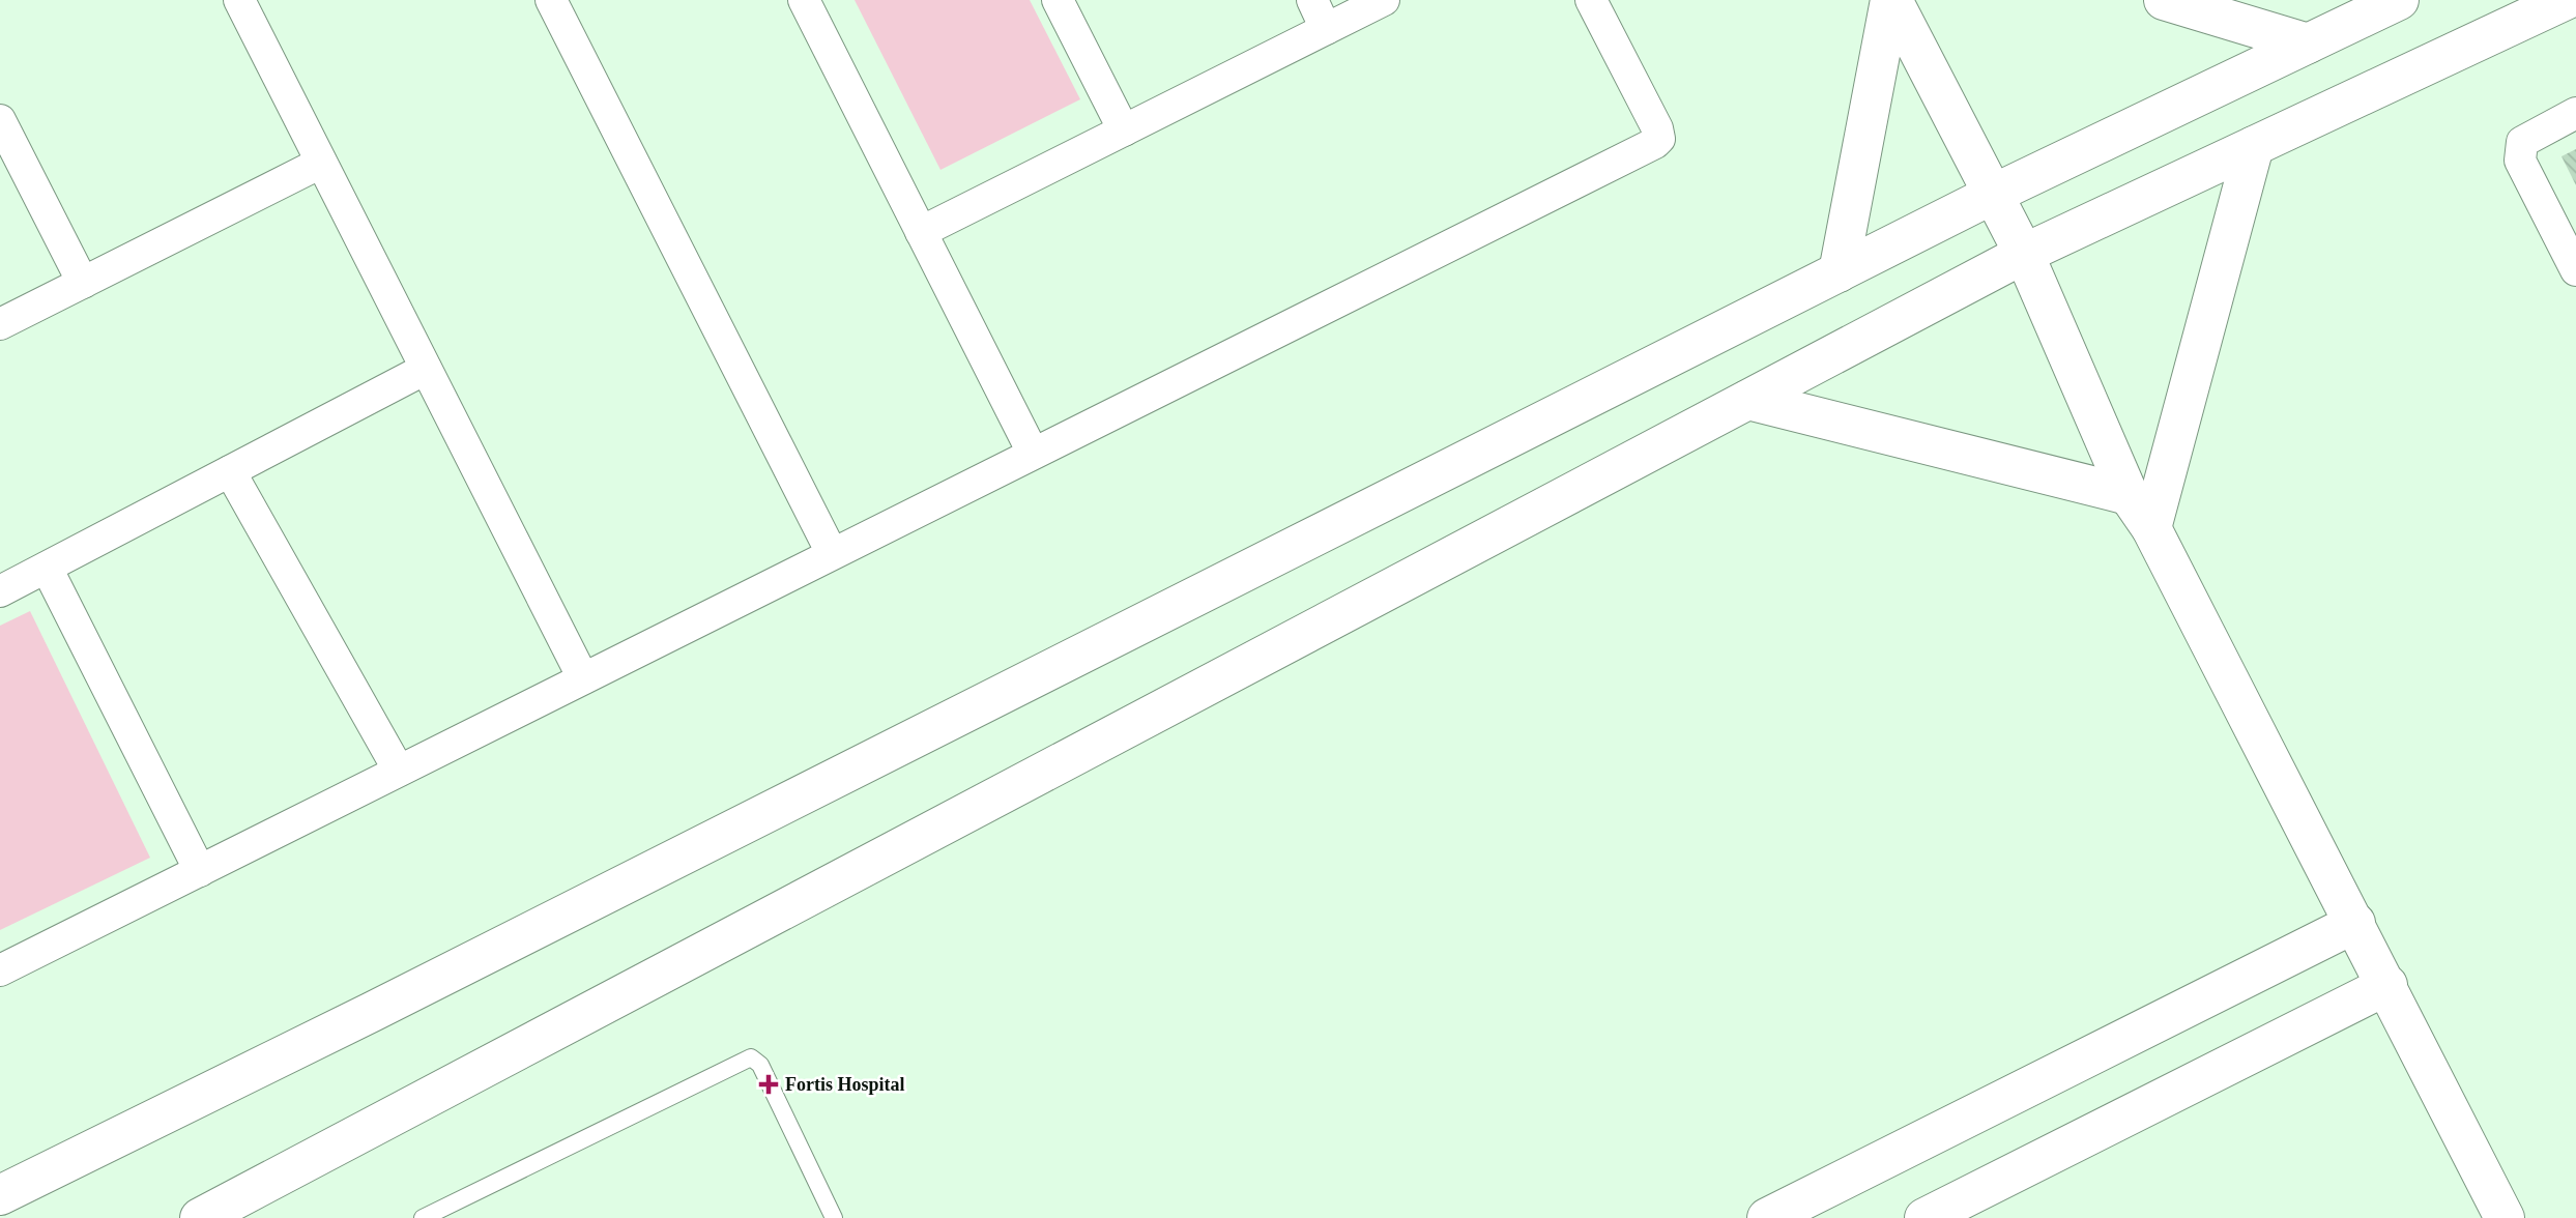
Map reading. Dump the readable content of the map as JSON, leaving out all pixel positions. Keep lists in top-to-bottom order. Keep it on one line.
{"places":{"health":["Fortis Hospital"]}}
